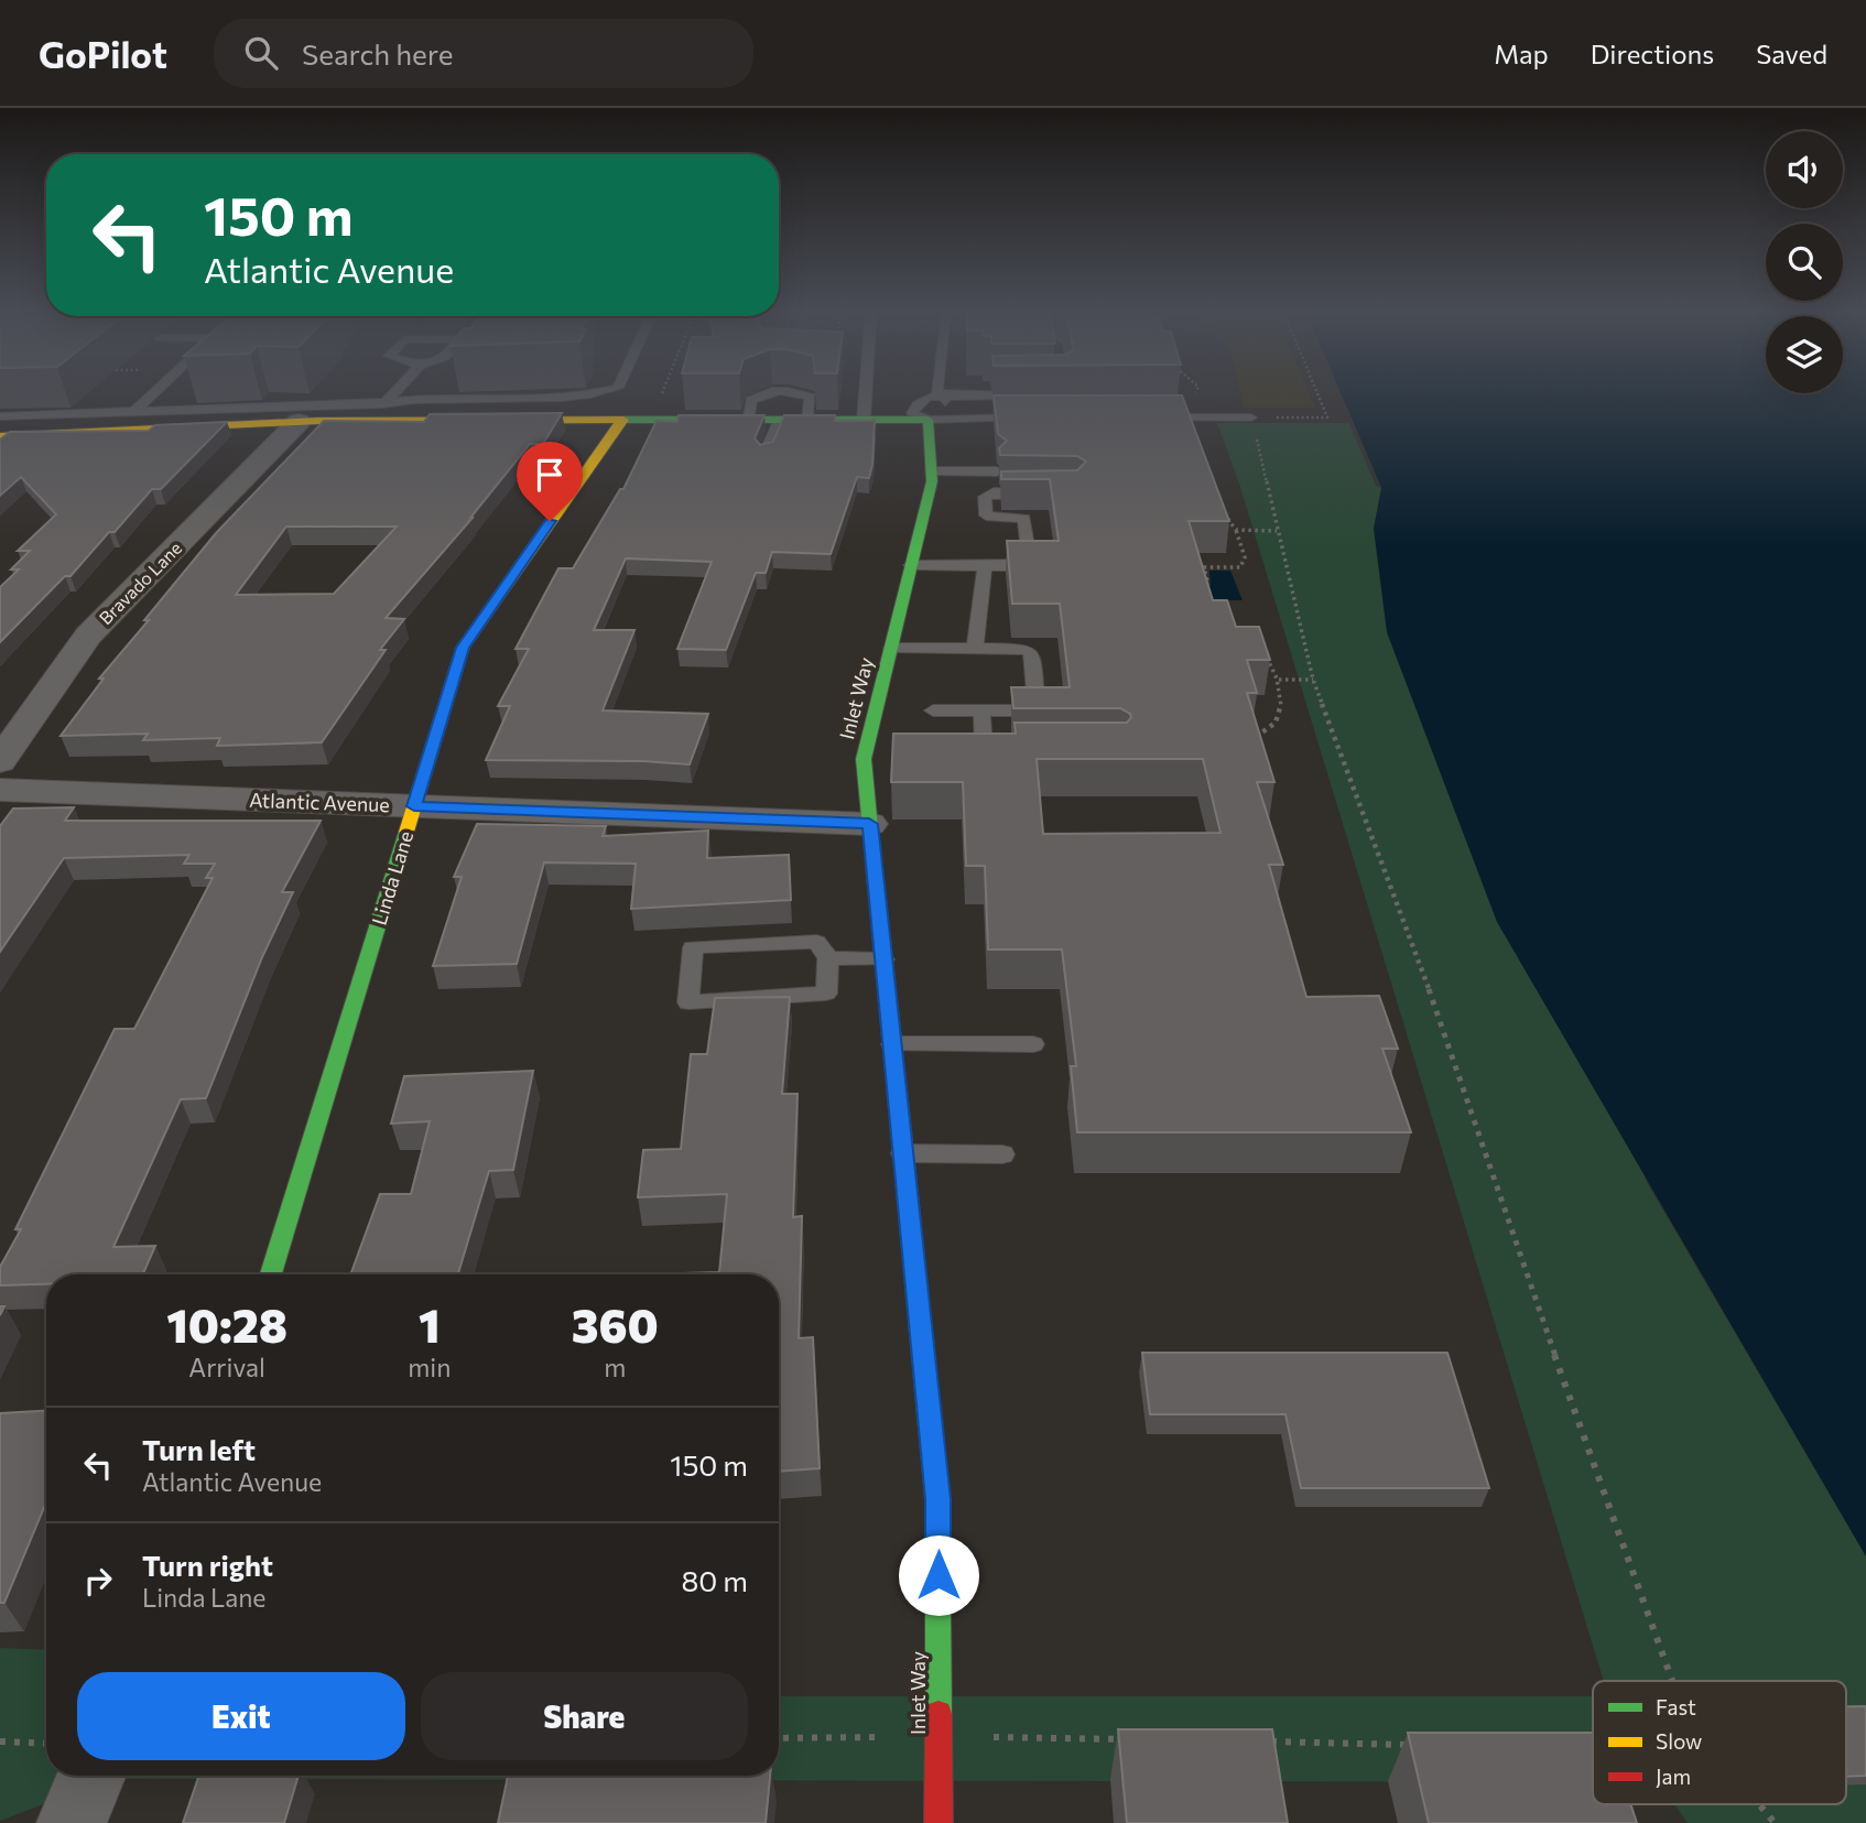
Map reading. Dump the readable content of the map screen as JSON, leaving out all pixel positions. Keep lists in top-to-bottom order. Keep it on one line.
{"streets":{"street":["Bravado Lane","Inlet Way","Atlantic Avenue","Linda Lane"]},"crossings":[["Inlet Way","Atlantic Avenue"],["Atlantic Avenue","Linda Lane"]],"legend":["Fast","Slow","Jam"],"page":{"header":"GoPilot","search":"Search here","nav":["Map","Directions","Saved"],"turn":["150 m","Atlantic Avenue"],"eta":["10:28","Arrival","1","min","360","m"],"list":[{"name":"Turn left","note":"Atlantic Avenue","value":"150 m"},{"name":"Turn right","note":"Linda Lane","value":"80 m"}],"buttons":["Exit","Share"]}}
